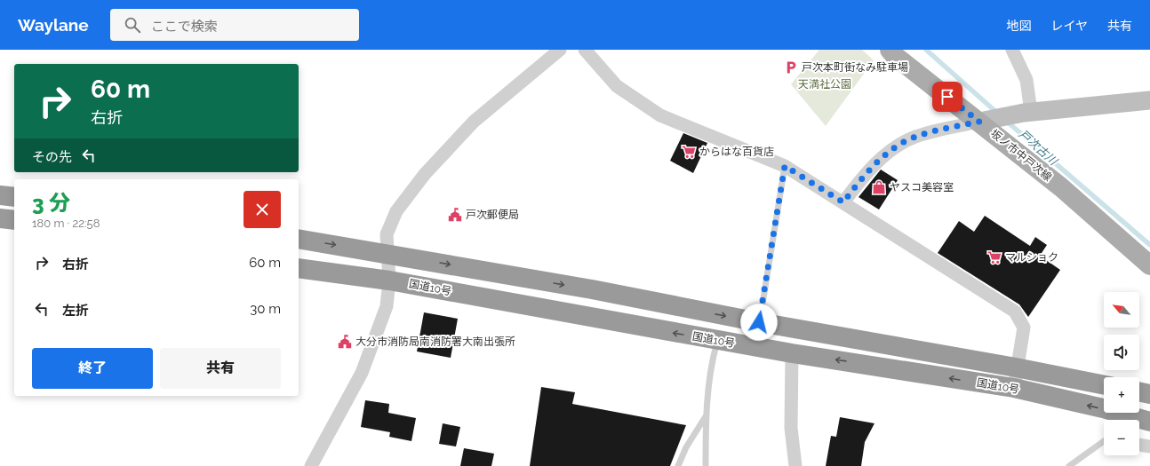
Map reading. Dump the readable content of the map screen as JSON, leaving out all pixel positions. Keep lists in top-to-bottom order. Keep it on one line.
{"streets":{"highway":["国道10号"],"main road":["坂ノ市中戸次線"]},"water":["戸次古川"],"parks":["天満社公園"],"places":{"parking":["戸次本町街なみ駐車場"],"supermarket":["からはな百貨店","マルショク"],"shop":["ヤスコ美容室"],"public building":["戸次郵便局","大分市消防局南消防署大南出張所"]},"north":"top left","page":{"header":"Waylane","search":"ここで検索","nav":["地図","レイヤ","共有"],"turn":["60 m","右折"],"then":"その先","heading":["3 分","180 m · 22:58"],"list":[{"name":"右折","value":"60 m"},{"name":"左折","value":"30 m"}],"map_buttons":["+","−"],"buttons":["終了","共有"]}}
